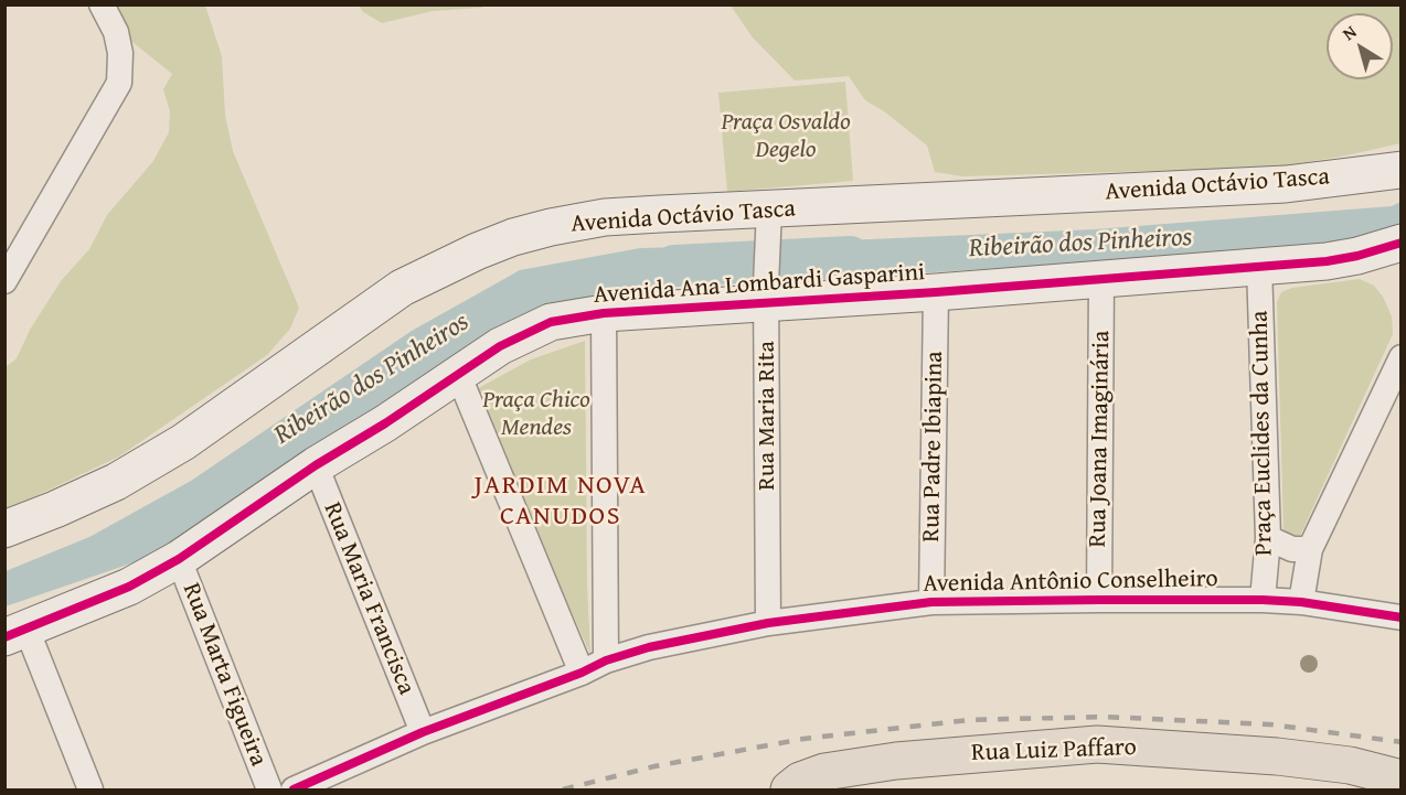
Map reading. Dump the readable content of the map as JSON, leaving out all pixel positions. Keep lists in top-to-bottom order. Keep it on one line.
{"streets":{"main road":["Rua Luiz Paffaro"],"street":["Avenida Octávio Tasca","Avenida Ana Lombardi Gasparini","Rua Maria Rita","Praça Euclides da Cunha","Rua Joana Imaginária","Rua Padre Ibiapina","Avenida Antônio Conselheiro","Rua Maria Francisca","Rua Marta Figueira"]},"crossings":[["Avenida Octávio Tasca","Rua Maria Rita"],["Avenida Ana Lombardi Gasparini","Rua Maria Rita"],["Avenida Ana Lombardi Gasparini","Praça Euclides da Cunha"],["Avenida Ana Lombardi Gasparini","Rua Joana Imaginária"],["Avenida Ana Lombardi Gasparini","Rua Padre Ibiapina"],["Avenida Ana Lombardi Gasparini","Rua Maria Francisca"],["Avenida Ana Lombardi Gasparini","Rua Marta Figueira"],["Rua Maria Rita","Avenida Antônio Conselheiro"],["Praça Euclides da Cunha","Avenida Antônio Conselheiro"],["Rua Joana Imaginária","Avenida Antônio Conselheiro"],["Rua Padre Ibiapina","Avenida Antônio Conselheiro"],["Avenida Antônio Conselheiro","Rua Maria Francisca"]],"districts":["JARDIM NOVA CANUDOS"],"water":["Ribeirão dos Pinheiros"],"parks":["Praça Osvaldo Degelo","Praça Chico Mendes"],"north":"top left"}
